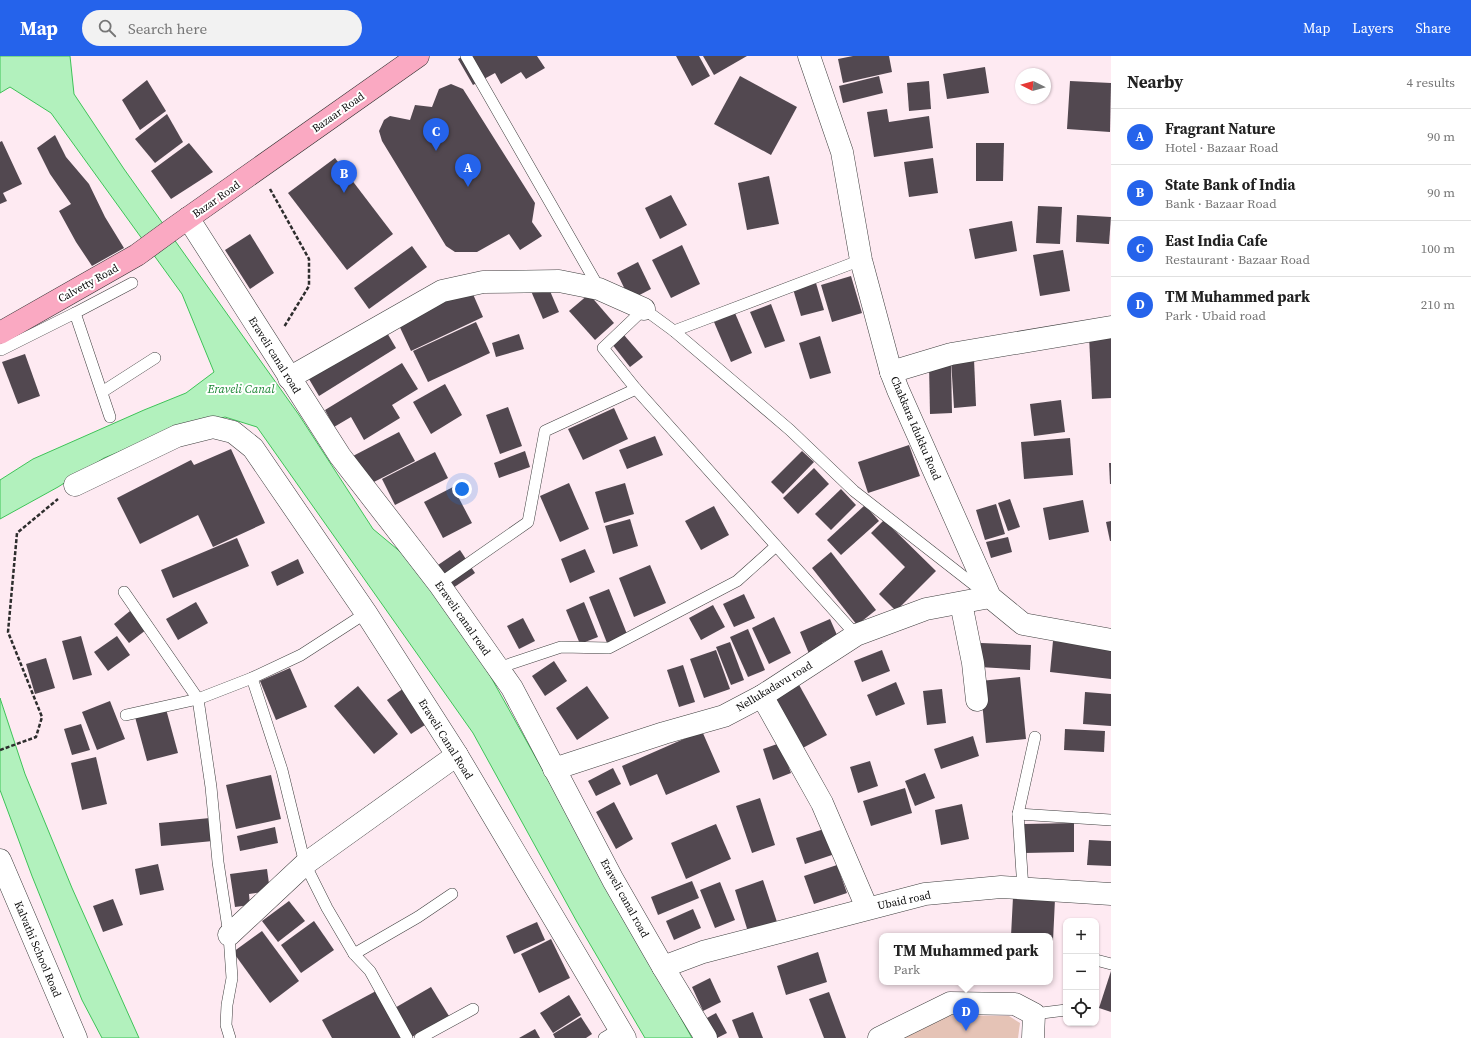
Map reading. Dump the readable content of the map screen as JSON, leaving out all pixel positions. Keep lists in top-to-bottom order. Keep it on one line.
{"streets":{"street":["Bazaar Road","Bazar Road","Calvetty Road","Eraveli canal road","Chakkara Idukku Road","Nellukadavu road","Eraveli Canal Road","Ubaid road","Kalvathi School Road"]},"crossings":[["Bazaar Road","Bazar Road"],["Bazar Road","Calvetty Road"],["Bazar Road","Eraveli canal road"],["Calvetty Road","Eraveli canal road"],["Eraveli canal road","Nellukadavu road"],["Eraveli canal road","Ubaid road"],["Chakkara Idukku Road","Nellukadavu road"]],"water":["Eraveli Canal"],"north":"left","page":{"header":"Map","search":"Search here","nav":["Map","Layers","Share"],"heading":["Nearby","4 results"],"list":[{"mark":"A","name":"Fragrant Nature","note":"Hotel · Bazaar Road","value":"90 m"},{"mark":"B","name":"State Bank of India","note":"Bank · Bazaar Road","value":"90 m"},{"mark":"C","name":"East India Cafe","note":"Restaurant · Bazaar Road","value":"100 m"},{"mark":"D","name":"TM Muhammed park","note":"Park · Ubaid road","value":"210 m"}],"pins":["C","A","B","D"],"map_buttons":["+","−"],"popup":["TM Muhammed park","Park"]}}
